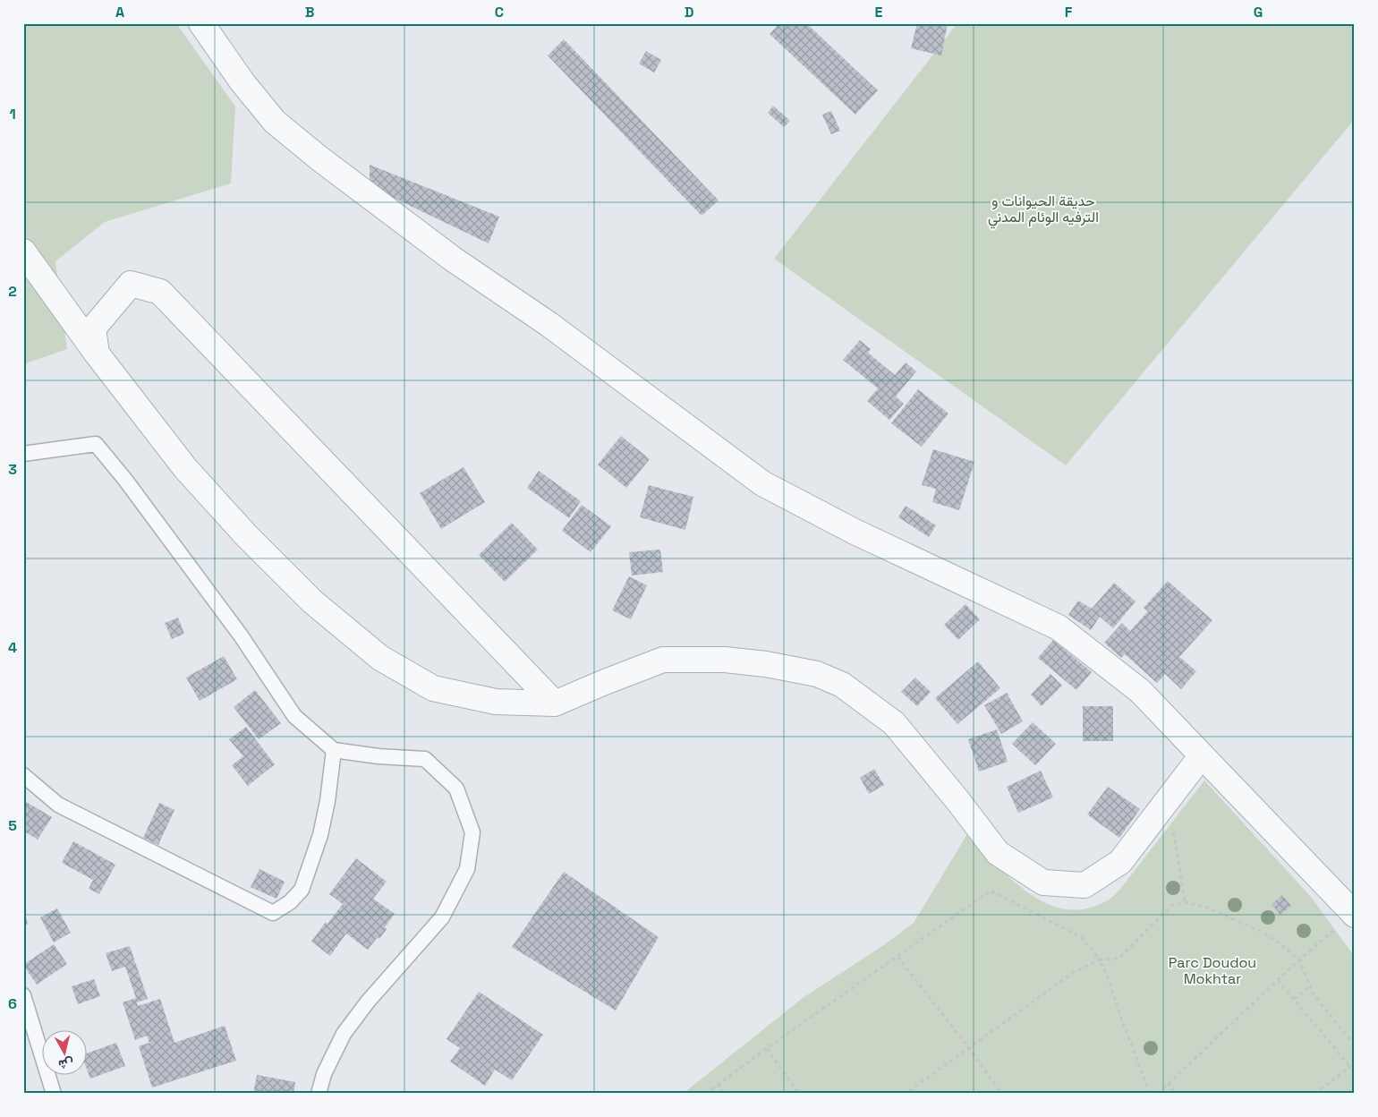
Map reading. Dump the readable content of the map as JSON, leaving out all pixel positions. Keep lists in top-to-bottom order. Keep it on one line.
{"parks":["حديقة الحيوانات و الترفيه الوئام المدني","Parc Doudou Mokhtar"],"north":"bottom","grid":{"columns":["A","B","C","D","E","F","G"],"rows":["1","2","3","4","5","6"]}}
